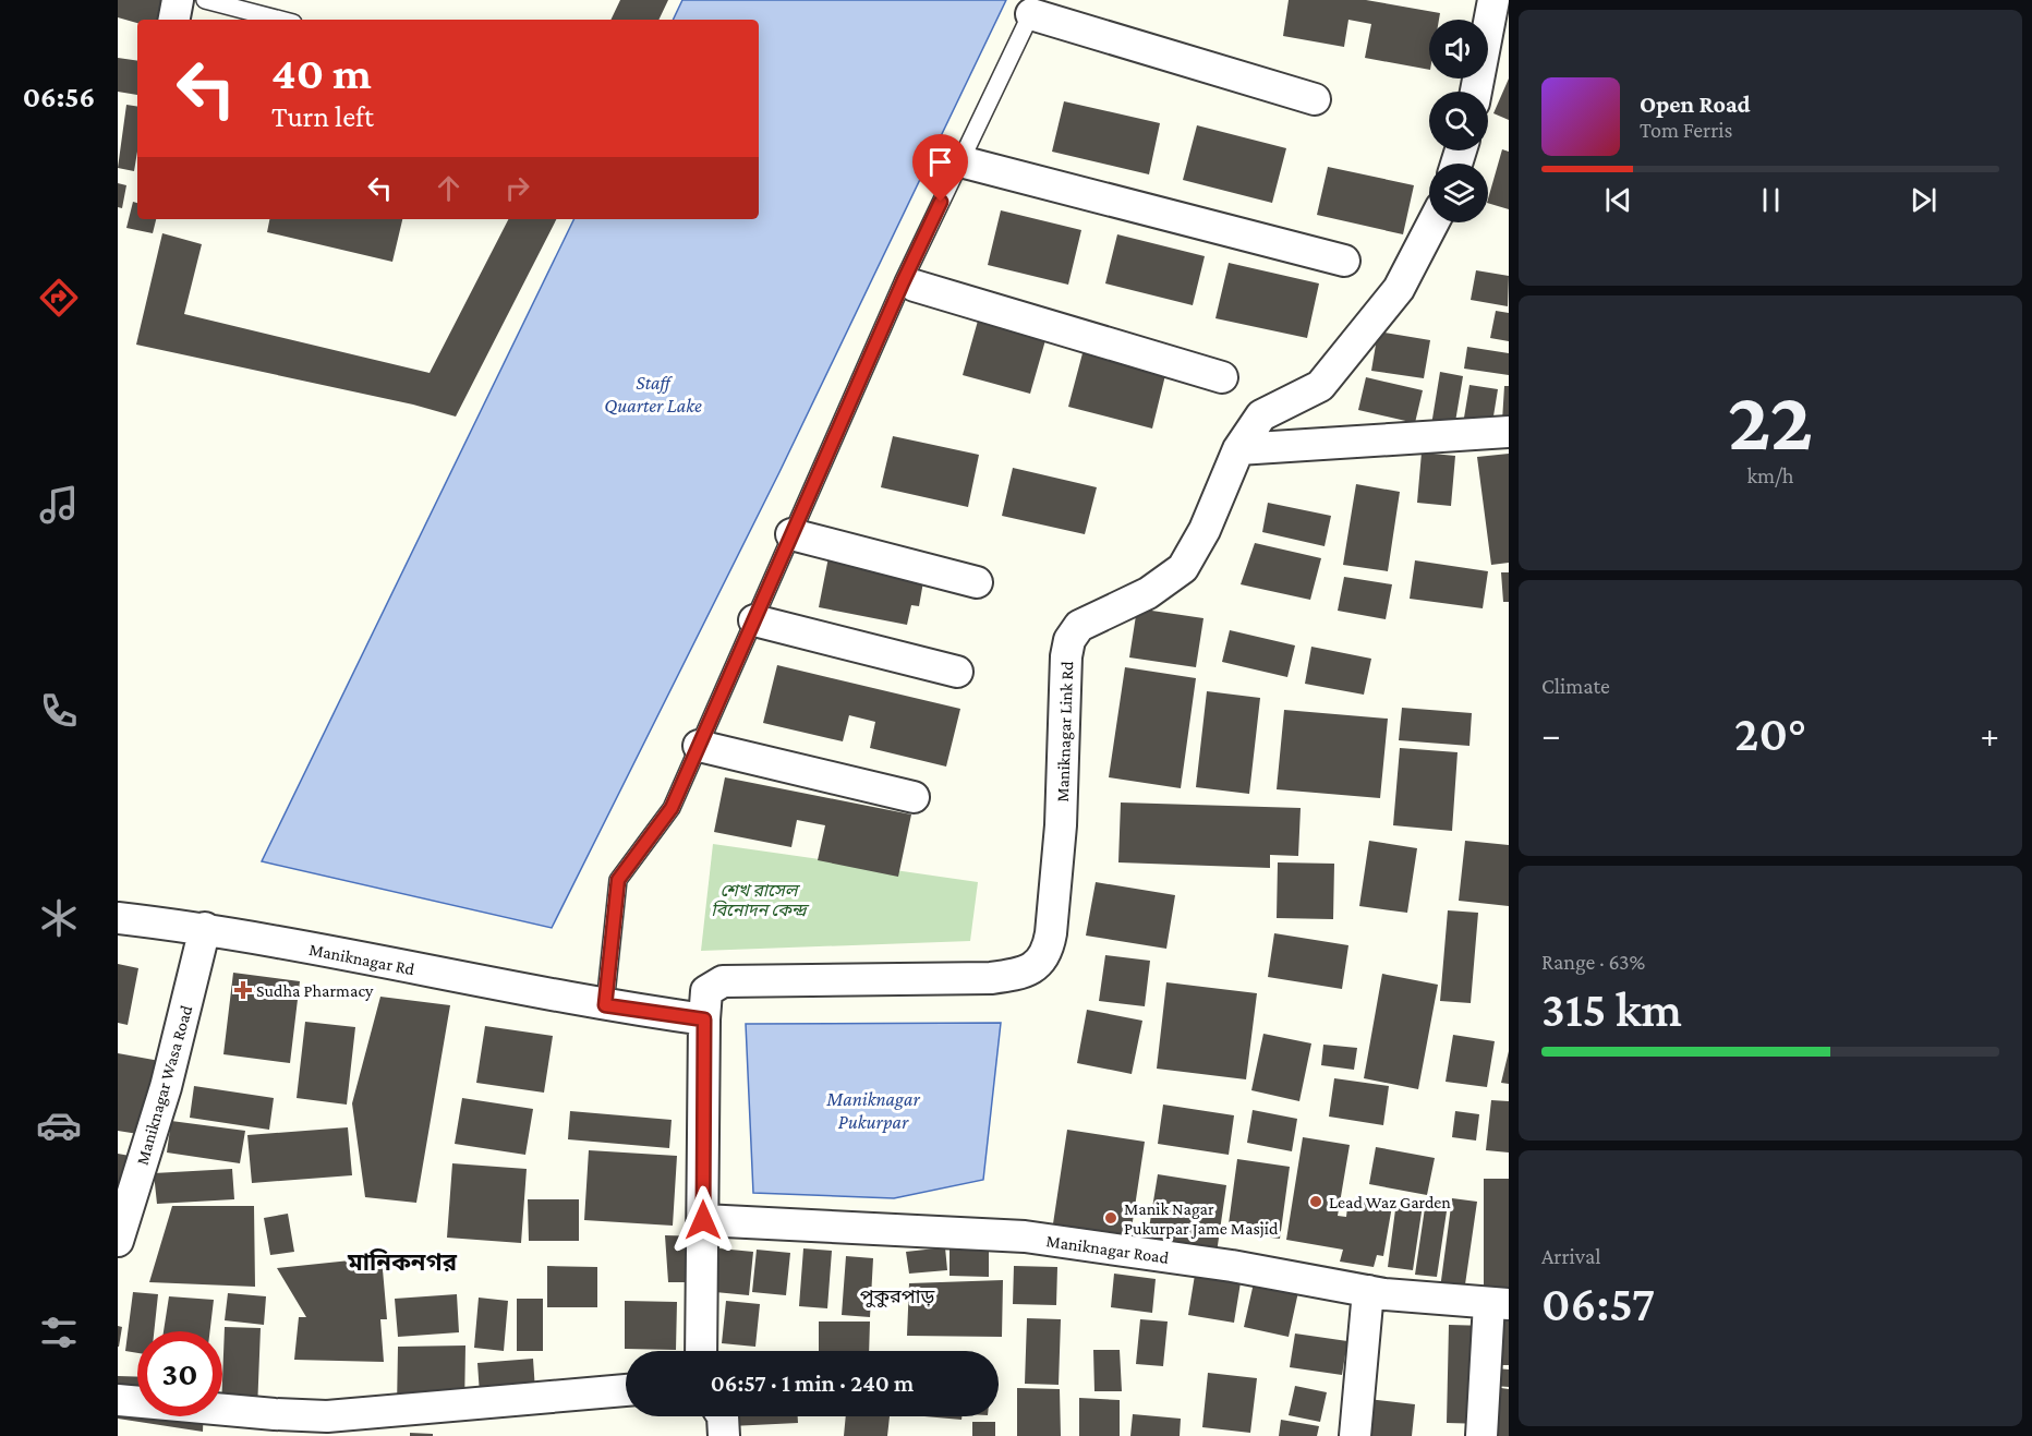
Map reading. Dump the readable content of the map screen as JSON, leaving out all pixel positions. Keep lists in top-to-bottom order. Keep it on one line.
{"streets":{"street":["Maniknagar Link Rd","Maniknagar Rd","Maniknagar Wasa Road","Maniknagar Road"]},"crossings":[["Maniknagar Link Rd","Maniknagar Rd"],["Maniknagar Rd","Maniknagar Wasa Road"]],"districts":["মানিকনগর","পুকুরপাড়"],"water":["Staff Quarter Lake","Maniknagar Pukurpar"],"parks":["শেখ রাসেল বিনোদন কেন্দ্র"],"places":{"health":["Sudha Pharmacy"],"other":["Lead Waz Garden","Manik Nagar Pukurpar Jame Masjid"]},"page":{"tabs":"06:56","turn":["40 m","Turn left"],"song":["Open Road","Tom Ferris"],"tile":[["22","km/h"],"Climate",["Range · 63%","315 km"],["Arrival","06:57"]],"heat":["−","20°","+"],"limit":"30","trip":"06:57 · 1 min · 240 m"}}
